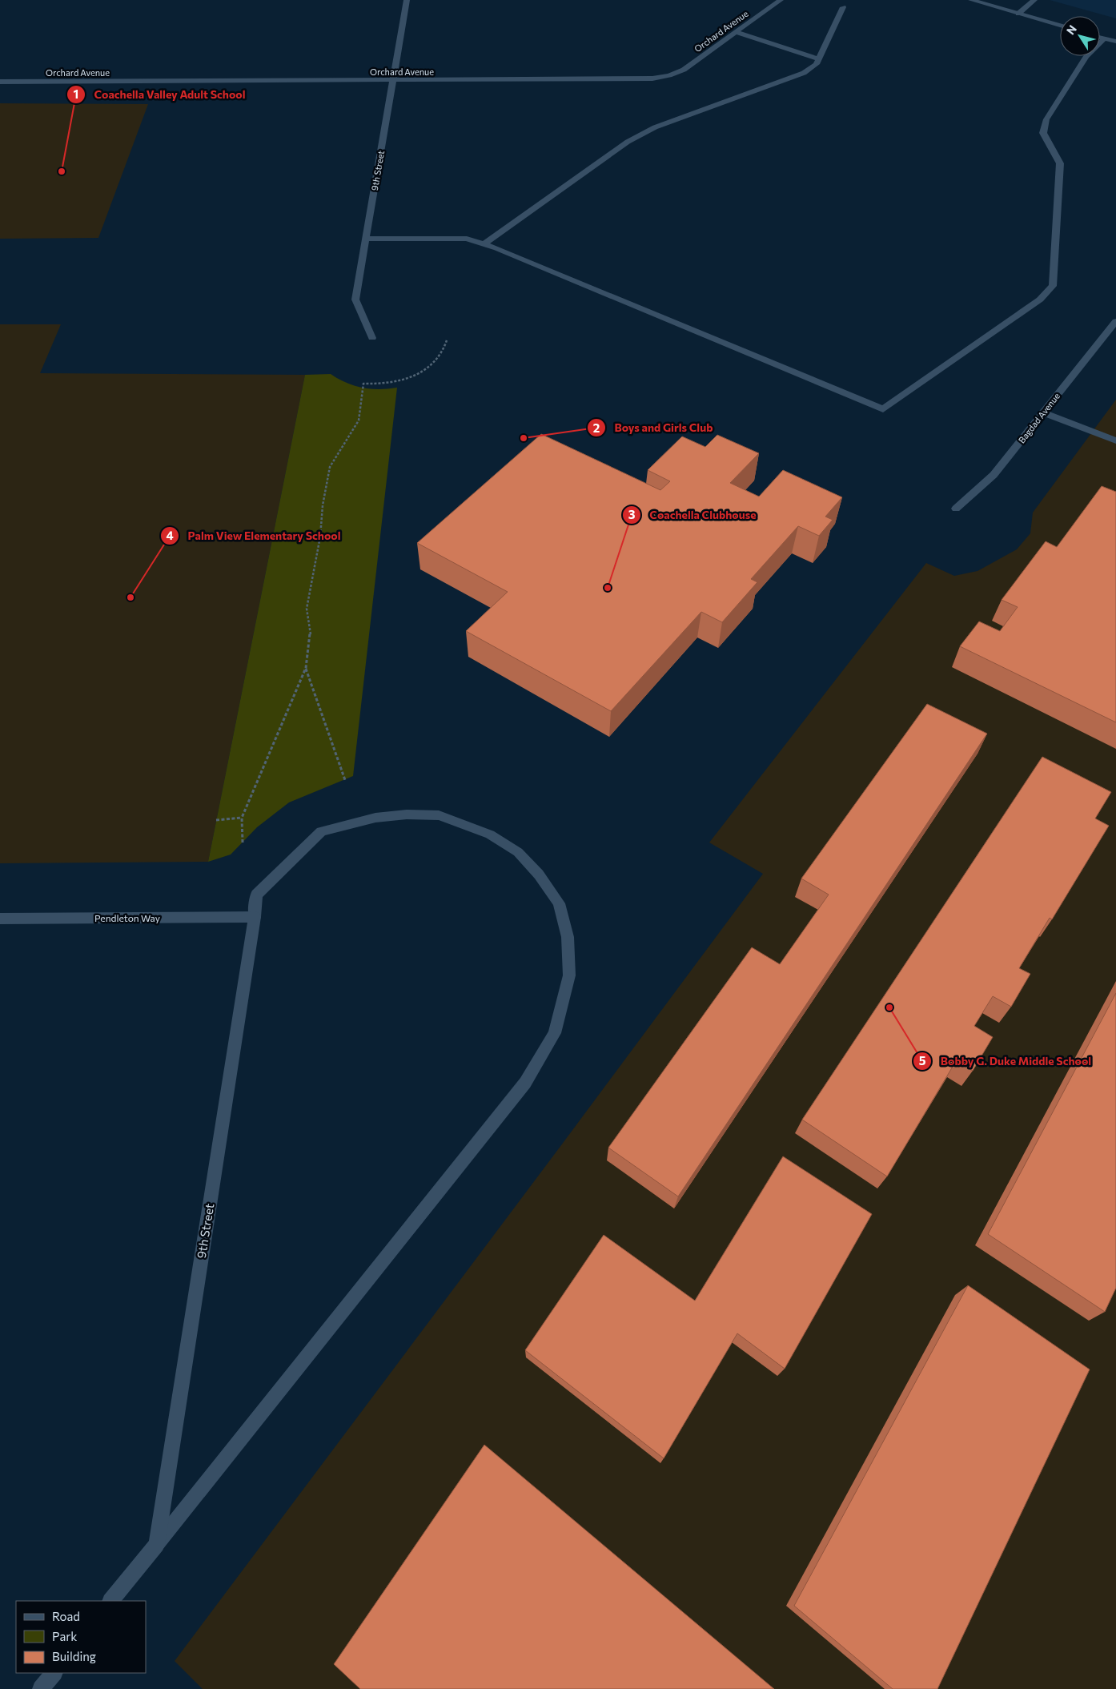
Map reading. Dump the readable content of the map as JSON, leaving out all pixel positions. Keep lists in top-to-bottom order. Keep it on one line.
{"streets":{"street":["Orchard Avenue","9th Street","Bagdad Avenue","Pendleton Way"]},"crossings":[["Orchard Avenue","9th Street"],["9th Street","Pendleton Way"]],"places":["Coachella Valley Adult School","Boys and Girls Club","Coachella Clubhouse","Palm View Elementary School","Bobby G. Duke Middle School"],"legend":["Road","Park","Building"],"north":"top left"}
